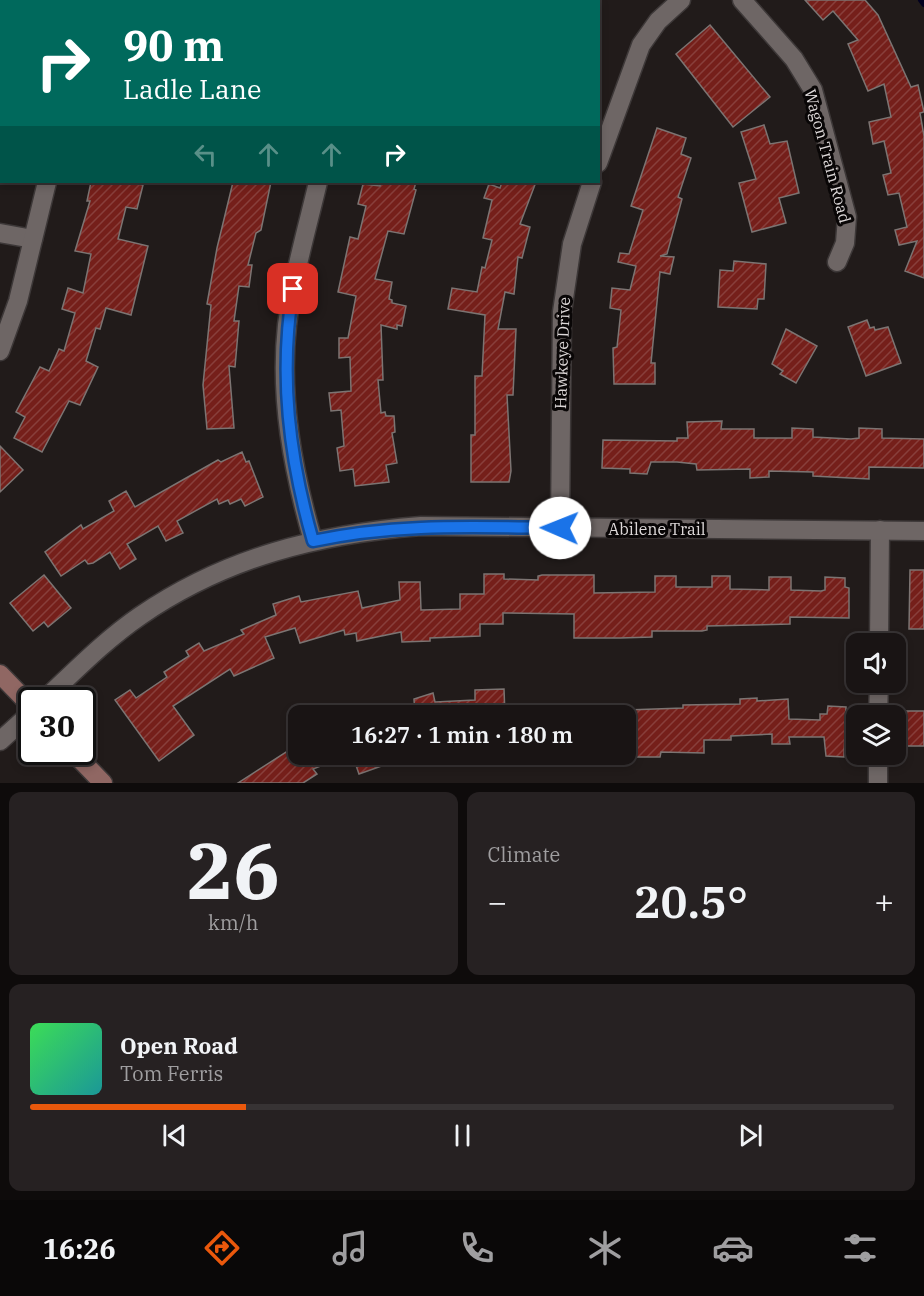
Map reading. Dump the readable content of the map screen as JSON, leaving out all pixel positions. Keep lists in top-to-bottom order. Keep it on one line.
{"streets":{"street":["Wagon Train Road","Hawkeye Drive","Abilene Trail"]},"crossings":[["Hawkeye Drive","Abilene Trail"]],"page":{"turn":["90 m","Ladle Lane"],"limit":"30","trip":"16:27 · 1 min · 180 m","tile":[["26","km/h"],"Climate"],"heat":["−","20.5°","+"],"song":["Open Road","Tom Ferris"],"tabs":"16:26"}}
